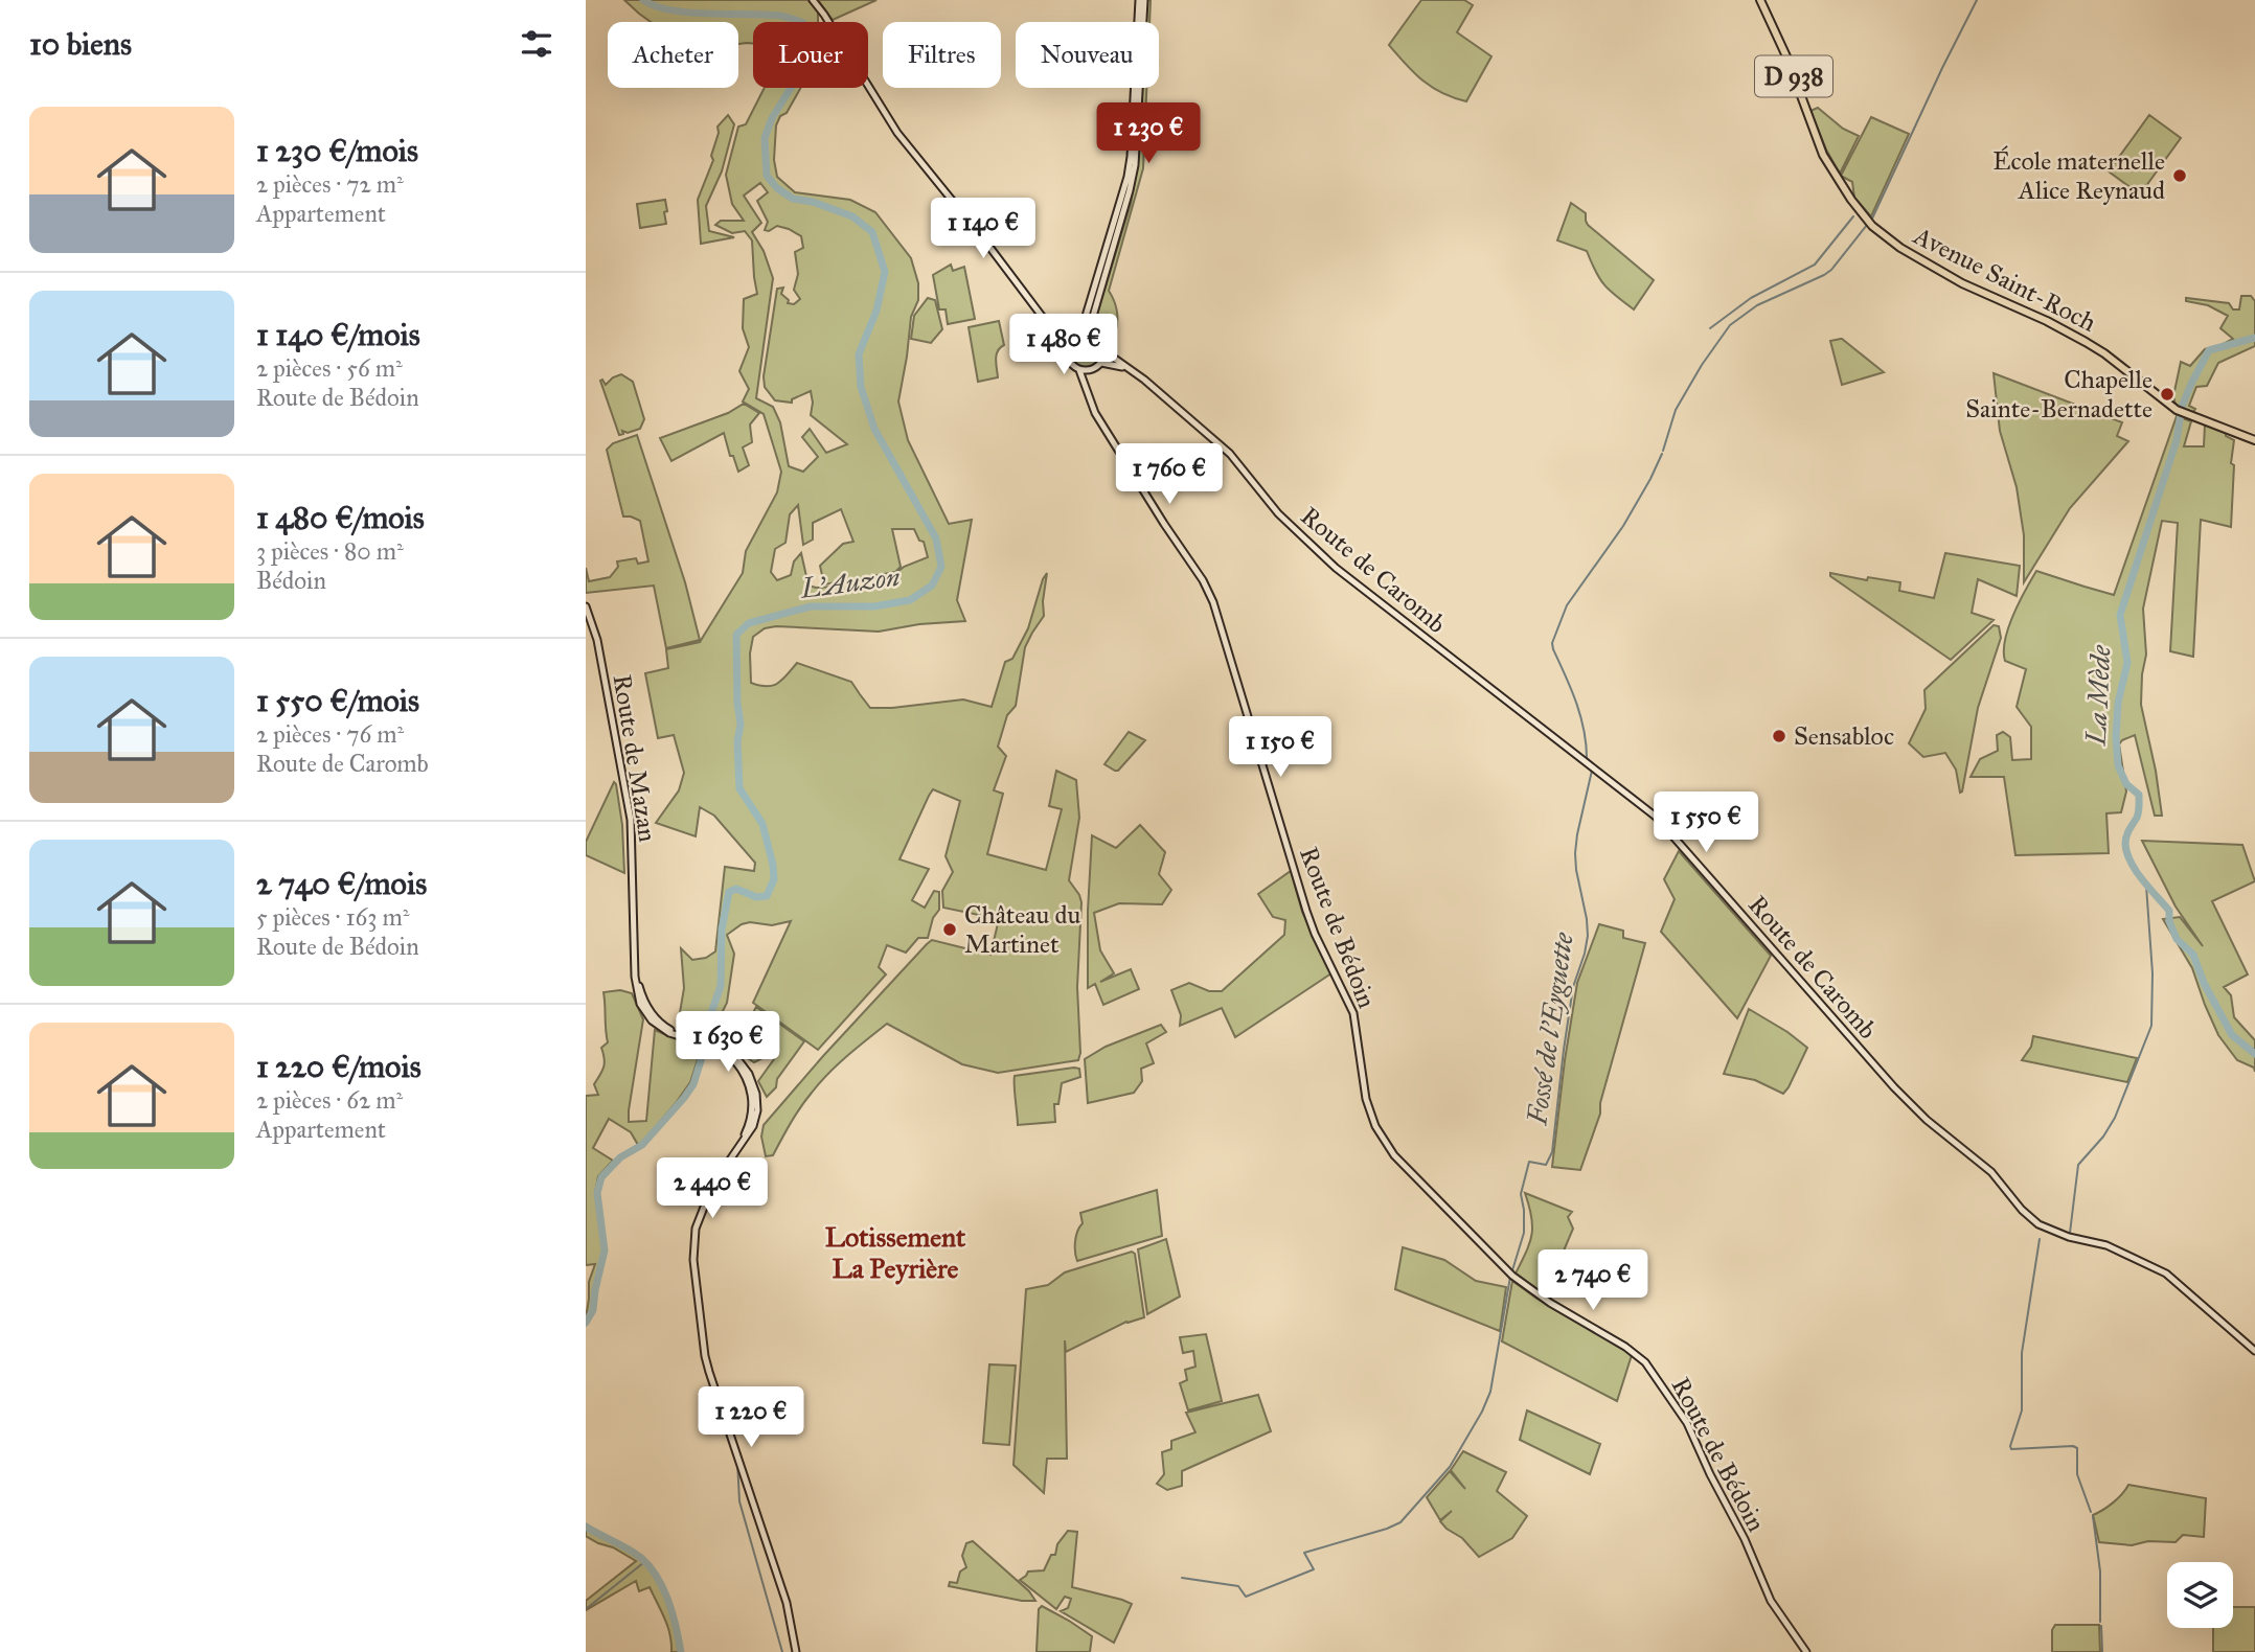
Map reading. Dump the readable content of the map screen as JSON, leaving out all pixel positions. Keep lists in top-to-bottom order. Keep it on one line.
{"streets":{"main road":["D 938","Avenue Saint-Roch","Route de Caromb","Route de Mazan","Route de Bédoin"]},"crossings":[["Route de Caromb","Route de Bédoin"]],"districts":["Lotissement La Peyrière"],"water":["L'Auzon","La Mède","Fossé de l'Eyguette"],"places":["École maternelle Alice Reynaud","Chapelle Sainte-Bernadette","Sensabloc","Château du Martinet"],"page":{"heading":"10 biens","chip":["Acheter","Louer","Filtres","Nouveau"],"list":[{"name":"1 230 €/mois","note":"2 pièces · 72 m² · Appartement"},{"name":"1 140 €/mois","note":"2 pièces · 56 m² · Route de Bédoin"},{"name":"1 480 €/mois","note":"3 pièces · 80 m² · Bédoin"},{"name":"1 550 €/mois","note":"2 pièces · 76 m² · Route de Caromb"},{"name":"2 740 €/mois","note":"5 pièces · 163 m² · Route de Bédoin"},{"name":"1 220 €/mois","note":"2 pièces · 62 m² · Appartement"}],"price":["1 230 €","1 140 €","1 480 €","1 760 €","1 150 €","1 550 €","1 630 €","2 440 €","2 740 €","1 220 €"]}}
